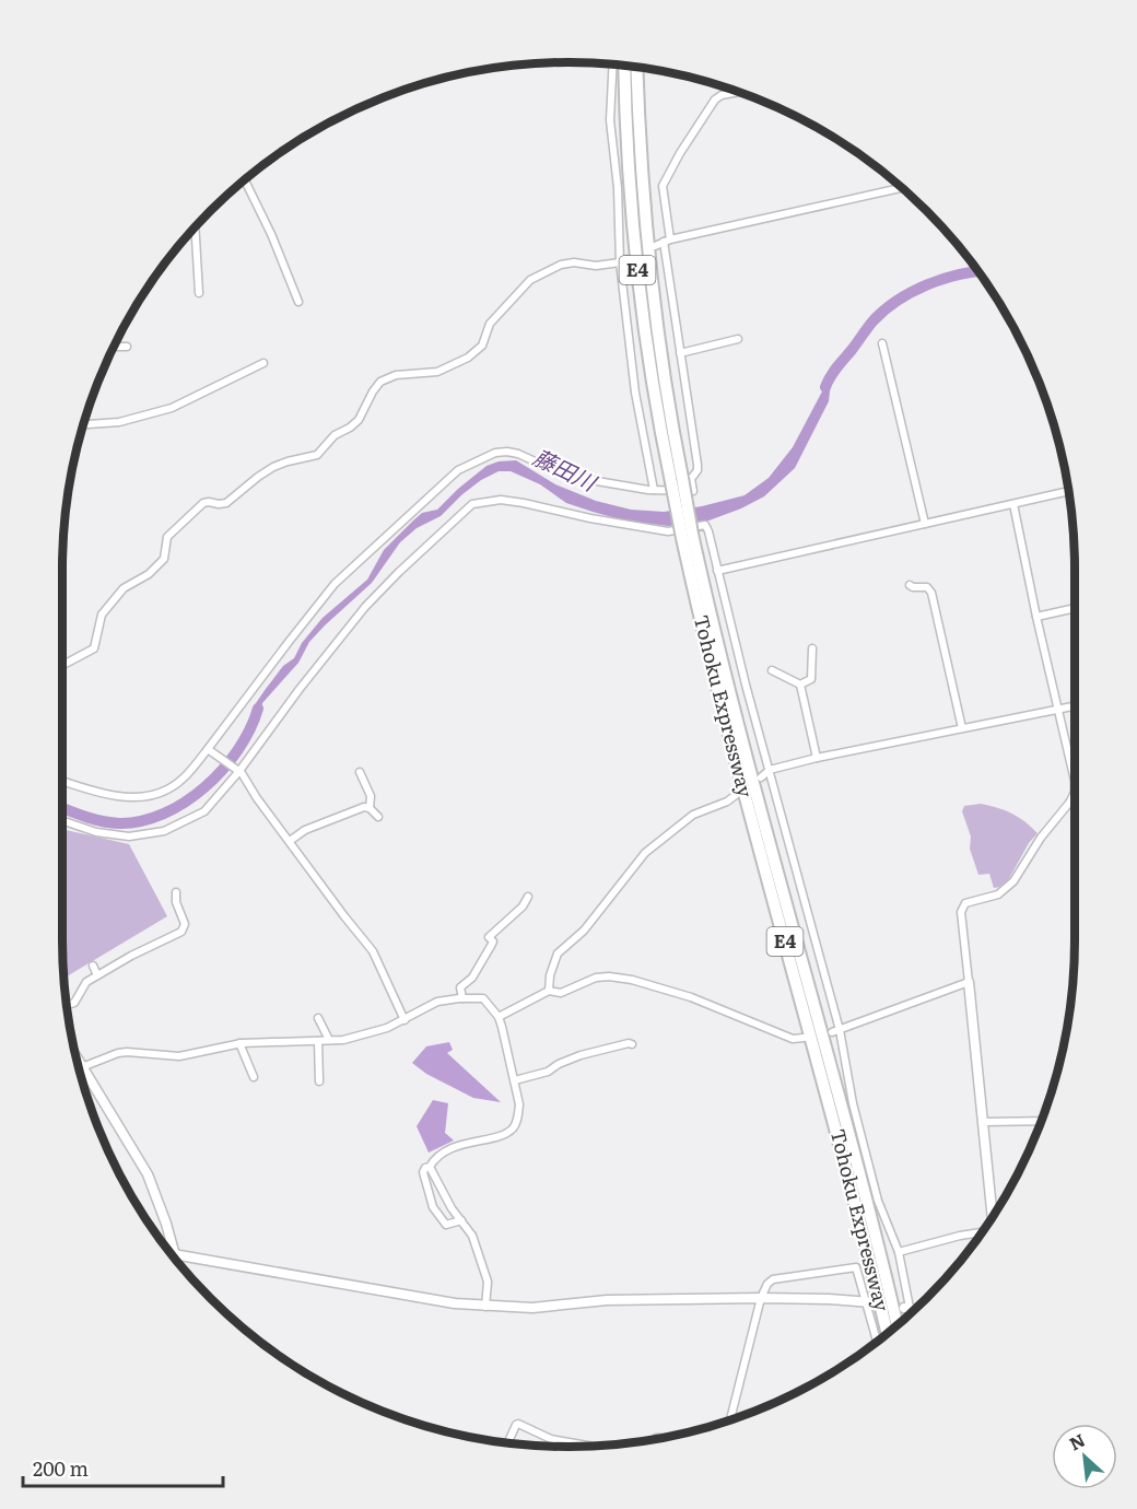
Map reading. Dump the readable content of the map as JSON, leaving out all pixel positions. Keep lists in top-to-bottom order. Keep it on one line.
{"streets":{"highway":["E4","Tohoku Expressway"]},"water":["藤田川"],"scale_bar":"200 m","north":"top left"}
